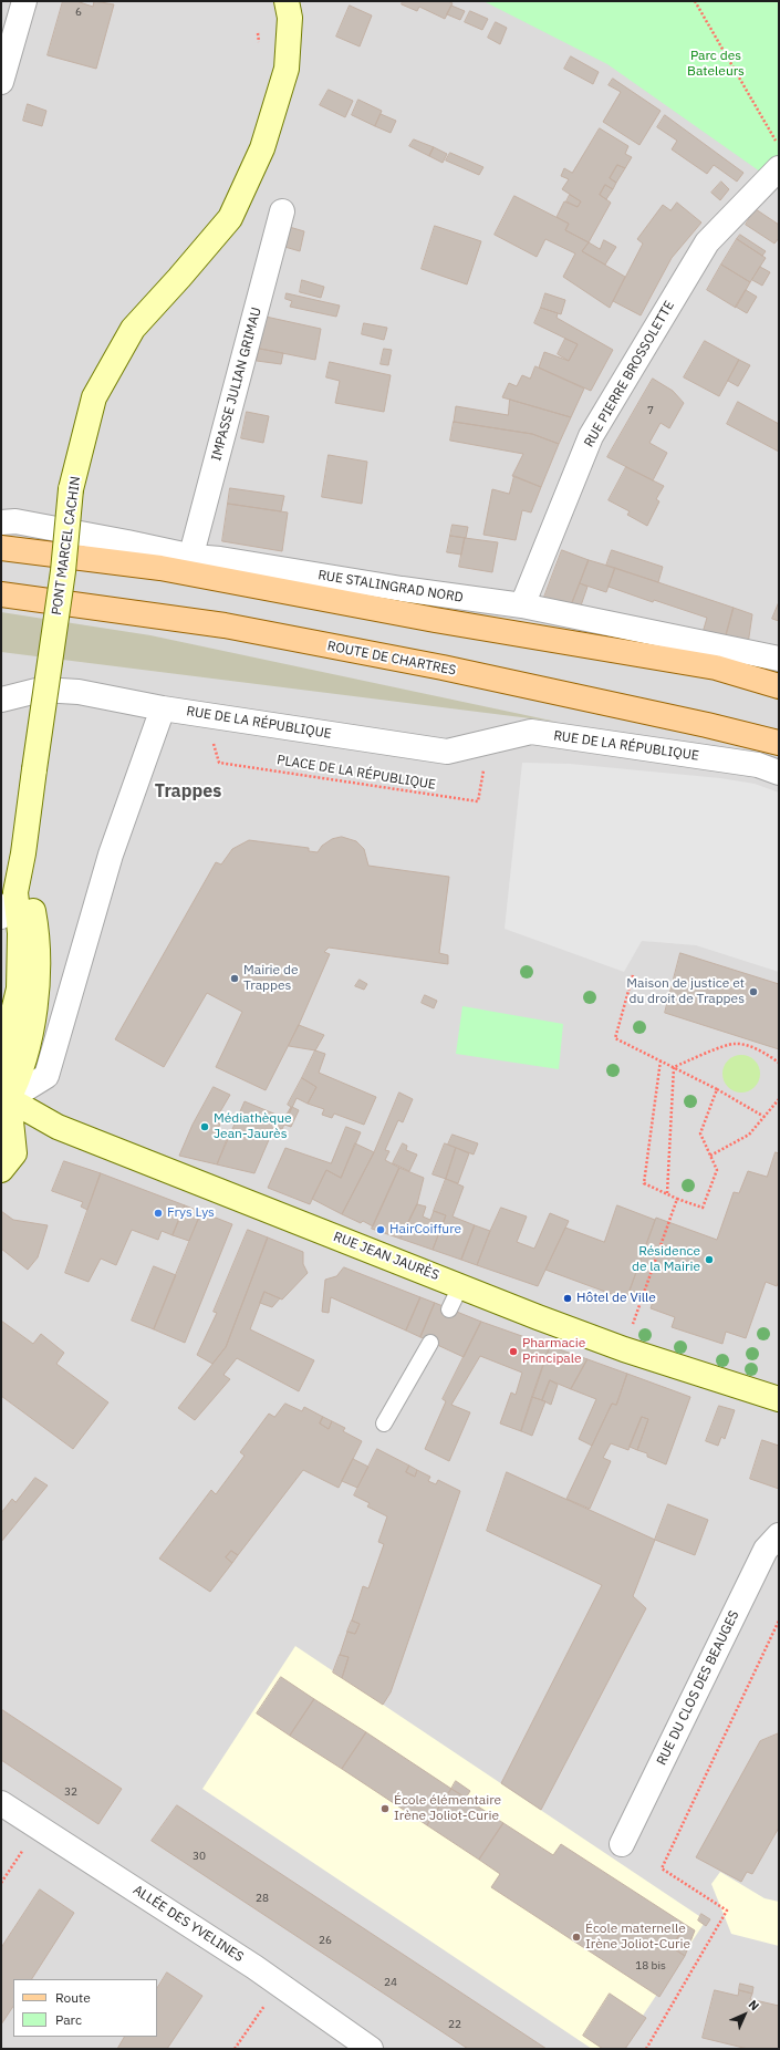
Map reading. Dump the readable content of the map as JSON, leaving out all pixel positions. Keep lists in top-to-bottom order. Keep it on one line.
{"streets":{"main road":["PONT MARCEL CACHIN","ROUTE DE CHARTRES","RUE JEAN JAURÈS"],"street":["RUE PIERRE BROSSOLETTE","IMPASSE JULIAN GRIMAU","RUE STALINGRAD NORD","RUE DE LA RÉPUBLIQUE","RUE DU CLOS DES BEAUGES","ALLÉE DES YVELINES"],"path":["PLACE DE LA RÉPUBLIQUE"]},"crossings":[["RUE PIERRE BROSSOLETTE","RUE STALINGRAD NORD"],["IMPASSE JULIAN GRIMAU","RUE STALINGRAD NORD"],["RUE DE LA RÉPUBLIQUE","PLACE DE LA RÉPUBLIQUE"]],"districts":["Trappes"],"parks":["Parc des Bateleurs"],"places":["Mairie de Trappes","Maison de justice et du droit de Trappes","Médiathèque Jean-Jaurès","Frys Lys","HairCoiffure","Résidence de la Mairie","Hôtel de Ville","Pharmacie Principale","École élémentaire Irène Joliot-Curie","École maternelle Irène Joliot-Curie"],"house_numbers":["6","7","32","30","28","26","18 bis","24","22"],"legend":["Route","Parc"],"north":"top right"}
